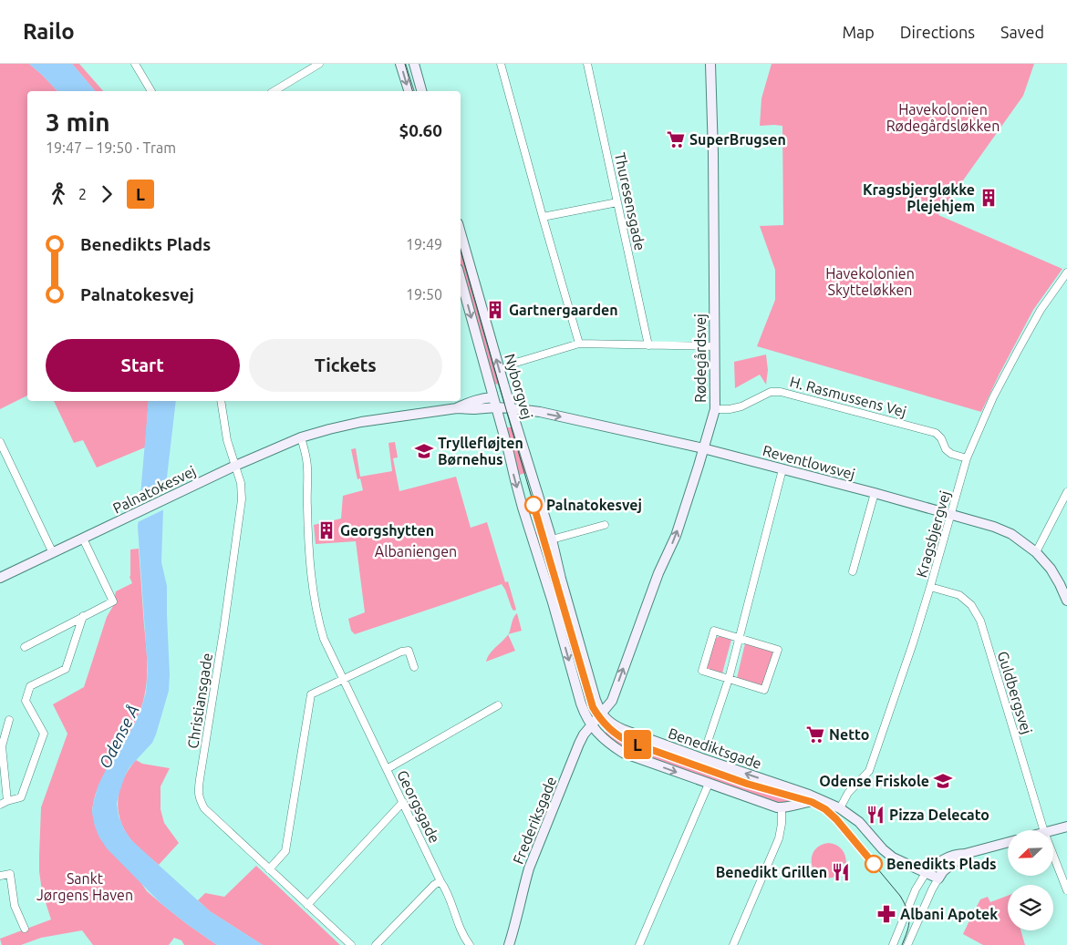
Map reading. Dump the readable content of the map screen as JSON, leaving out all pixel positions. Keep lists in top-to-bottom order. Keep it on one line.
{"streets":{"main road":["Rødegårdsvej","Nyborgvej","Reventlowsvej","Palnatokesvej","Benediktsgade","Frederiksgade"],"street":["Thuresensgade","H. Rasmussens Vej","Kragsbjergvej","Guldbergsvej","Christiansgade","Georgsgade"]},"crossings":[["Rødegårdsvej","Nyborgvej"],["Rødegårdsvej","H. Rasmussens Vej"],["Rødegårdsvej","Reventlowsvej"],["Rødegårdsvej","Benediktsgade"],["Rødegårdsvej","Frederiksgade"],["Nyborgvej","Reventlowsvej"],["Nyborgvej","Palnatokesvej"],["Nyborgvej","Benediktsgade"],["Nyborgvej","Frederiksgade"],["H. Rasmussens Vej","Kragsbjergvej"],["Reventlowsvej","Palnatokesvej"],["Reventlowsvej","Kragsbjergvej"],["Palnatokesvej","Christiansgade"],["Palnatokesvej","Georgsgade"],["Kragsbjergvej","Guldbergsvej"],["Kragsbjergvej","Benediktsgade"],["Benediktsgade","Frederiksgade"]],"one_way":["Rødegårdsvej"],"water":["Odense Å"],"parks":["Havekolonien Rødegårdsløkken","Havekolonien Skytteløkken","Albaniengen","Sankt Jørgens Haven"],"places":{"supermarket":["SuperBrugsen","Netto"],"building":["Kragsbjergløkke Plejehjem","Gartnergaarden","Georgshytten"],"school or university":["Tryllefløjten Børnehus","Odense Friskole"],"other":["Palnatokesvej","Benedikts Plads"],"restaurant":["Pizza Delecato","Benedikt Grillen"],"pharmacy":["Albani Apotek"]},"lines":["tram line L"],"north":"bottom left","page":{"header":"Railo","nav":["Map","Directions","Saved"],"on_map":"L","heading":["3 min","19:47 – 19:50 · Tram","$0.60"],"legs":["2","L"],"list":[{"name":"Benedikts Plads","value":"19:49"},{"name":"Palnatokesvej","value":"19:50"}],"buttons":["Start","Tickets"]}}
